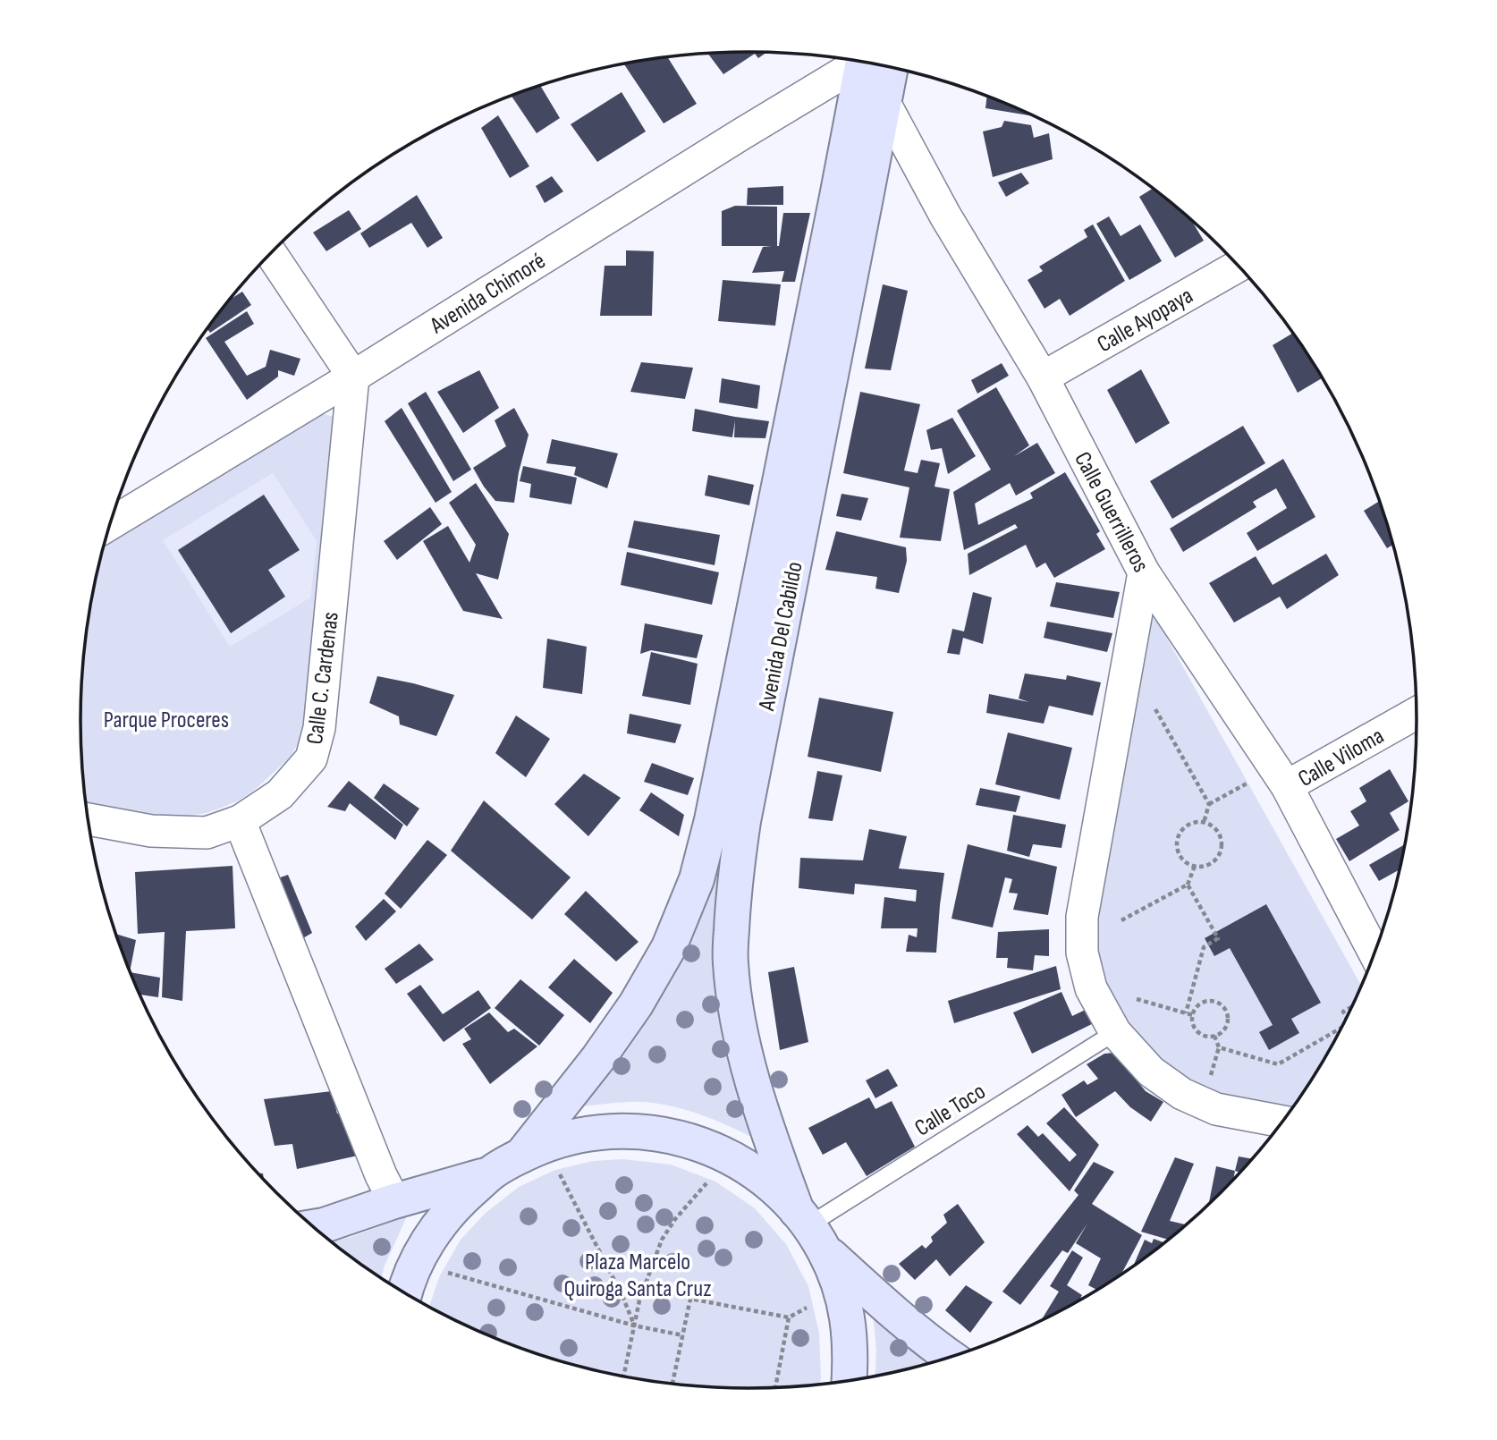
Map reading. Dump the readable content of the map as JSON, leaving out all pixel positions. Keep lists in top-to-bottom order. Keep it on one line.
{"streets":{"street":["Avenida Chimoré","Calle Ayopaya","Calle Guerrilleros","Avenida Del Cabildo","Calle C. Cardenas","Calle Viloma"],"lane":["Calle Toco"]},"crossings":[["Avenida Chimoré","Calle C. Cardenas"],["Calle Ayopaya","Calle Guerrilleros"],["Calle Guerrilleros","Avenida Del Cabildo"],["Calle Guerrilleros","Calle Viloma"],["Avenida Del Cabildo","Calle Toco"]],"parks":["Parque Proceres","Plaza Marcelo Quiroga Santa Cruz"]}
